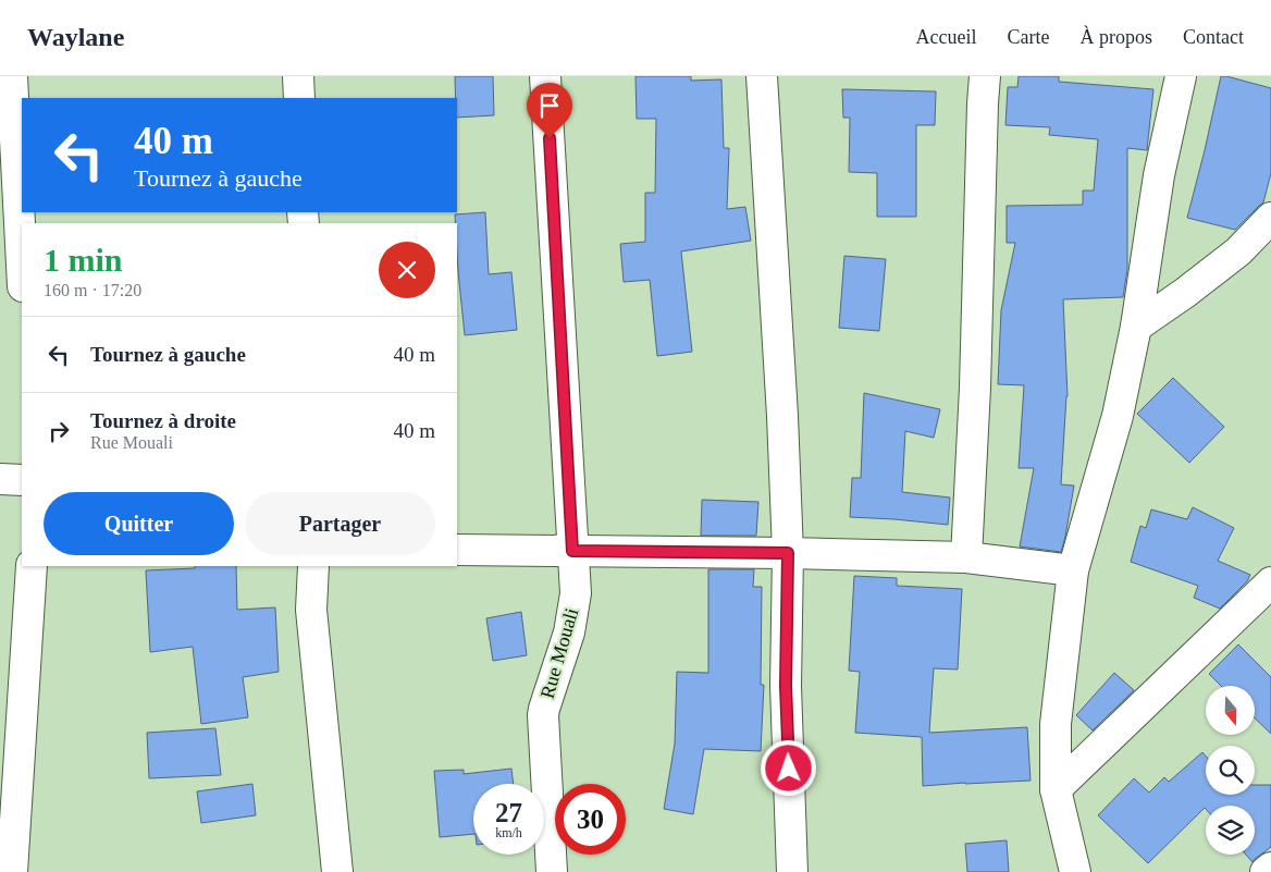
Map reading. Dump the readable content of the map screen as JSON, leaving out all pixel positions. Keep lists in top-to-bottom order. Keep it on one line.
{"streets":{"street":["Rue Mouali"]},"north":"bottom","page":{"header":"Waylane","nav":["Accueil","Carte","À propos","Contact"],"turn":["40 m","Tournez à gauche"],"heading":["1 min","160 m · 17:20"],"list":[{"name":"Tournez à gauche","value":"40 m"},{"name":"Tournez à droite","note":"Rue Mouali","value":"40 m"}],"buttons":["Quitter","Partager"],"speed":"27 km/h","limit":"30"}}
